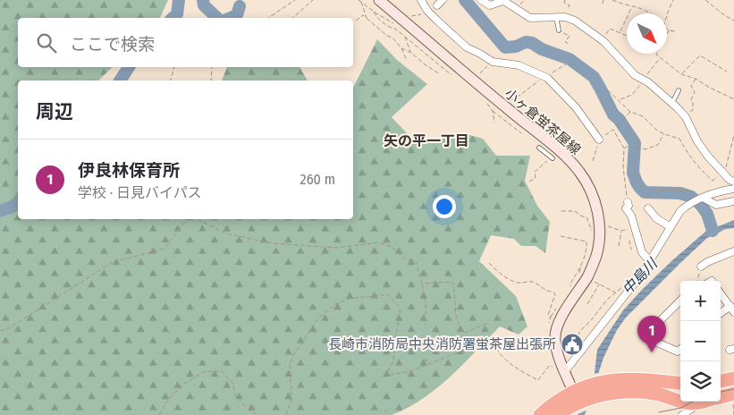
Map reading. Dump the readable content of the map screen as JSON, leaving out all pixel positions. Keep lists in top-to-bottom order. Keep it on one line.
{"streets":{"street":["小ヶ倉蛍茶屋線"]},"districts":["矢の平一丁目"],"water":["中島川"],"places":{"public building":["長崎市消防局中央消防署蛍茶屋出張所"]},"north":"bottom right","page":{"search":"ここで検索","heading":"周辺","list":[{"mark":"1","name":"伊良林保育所","note":"学校 · 日見バイパス","value":"260 m"}],"map_buttons":["+","−"],"pins":"1"}}
